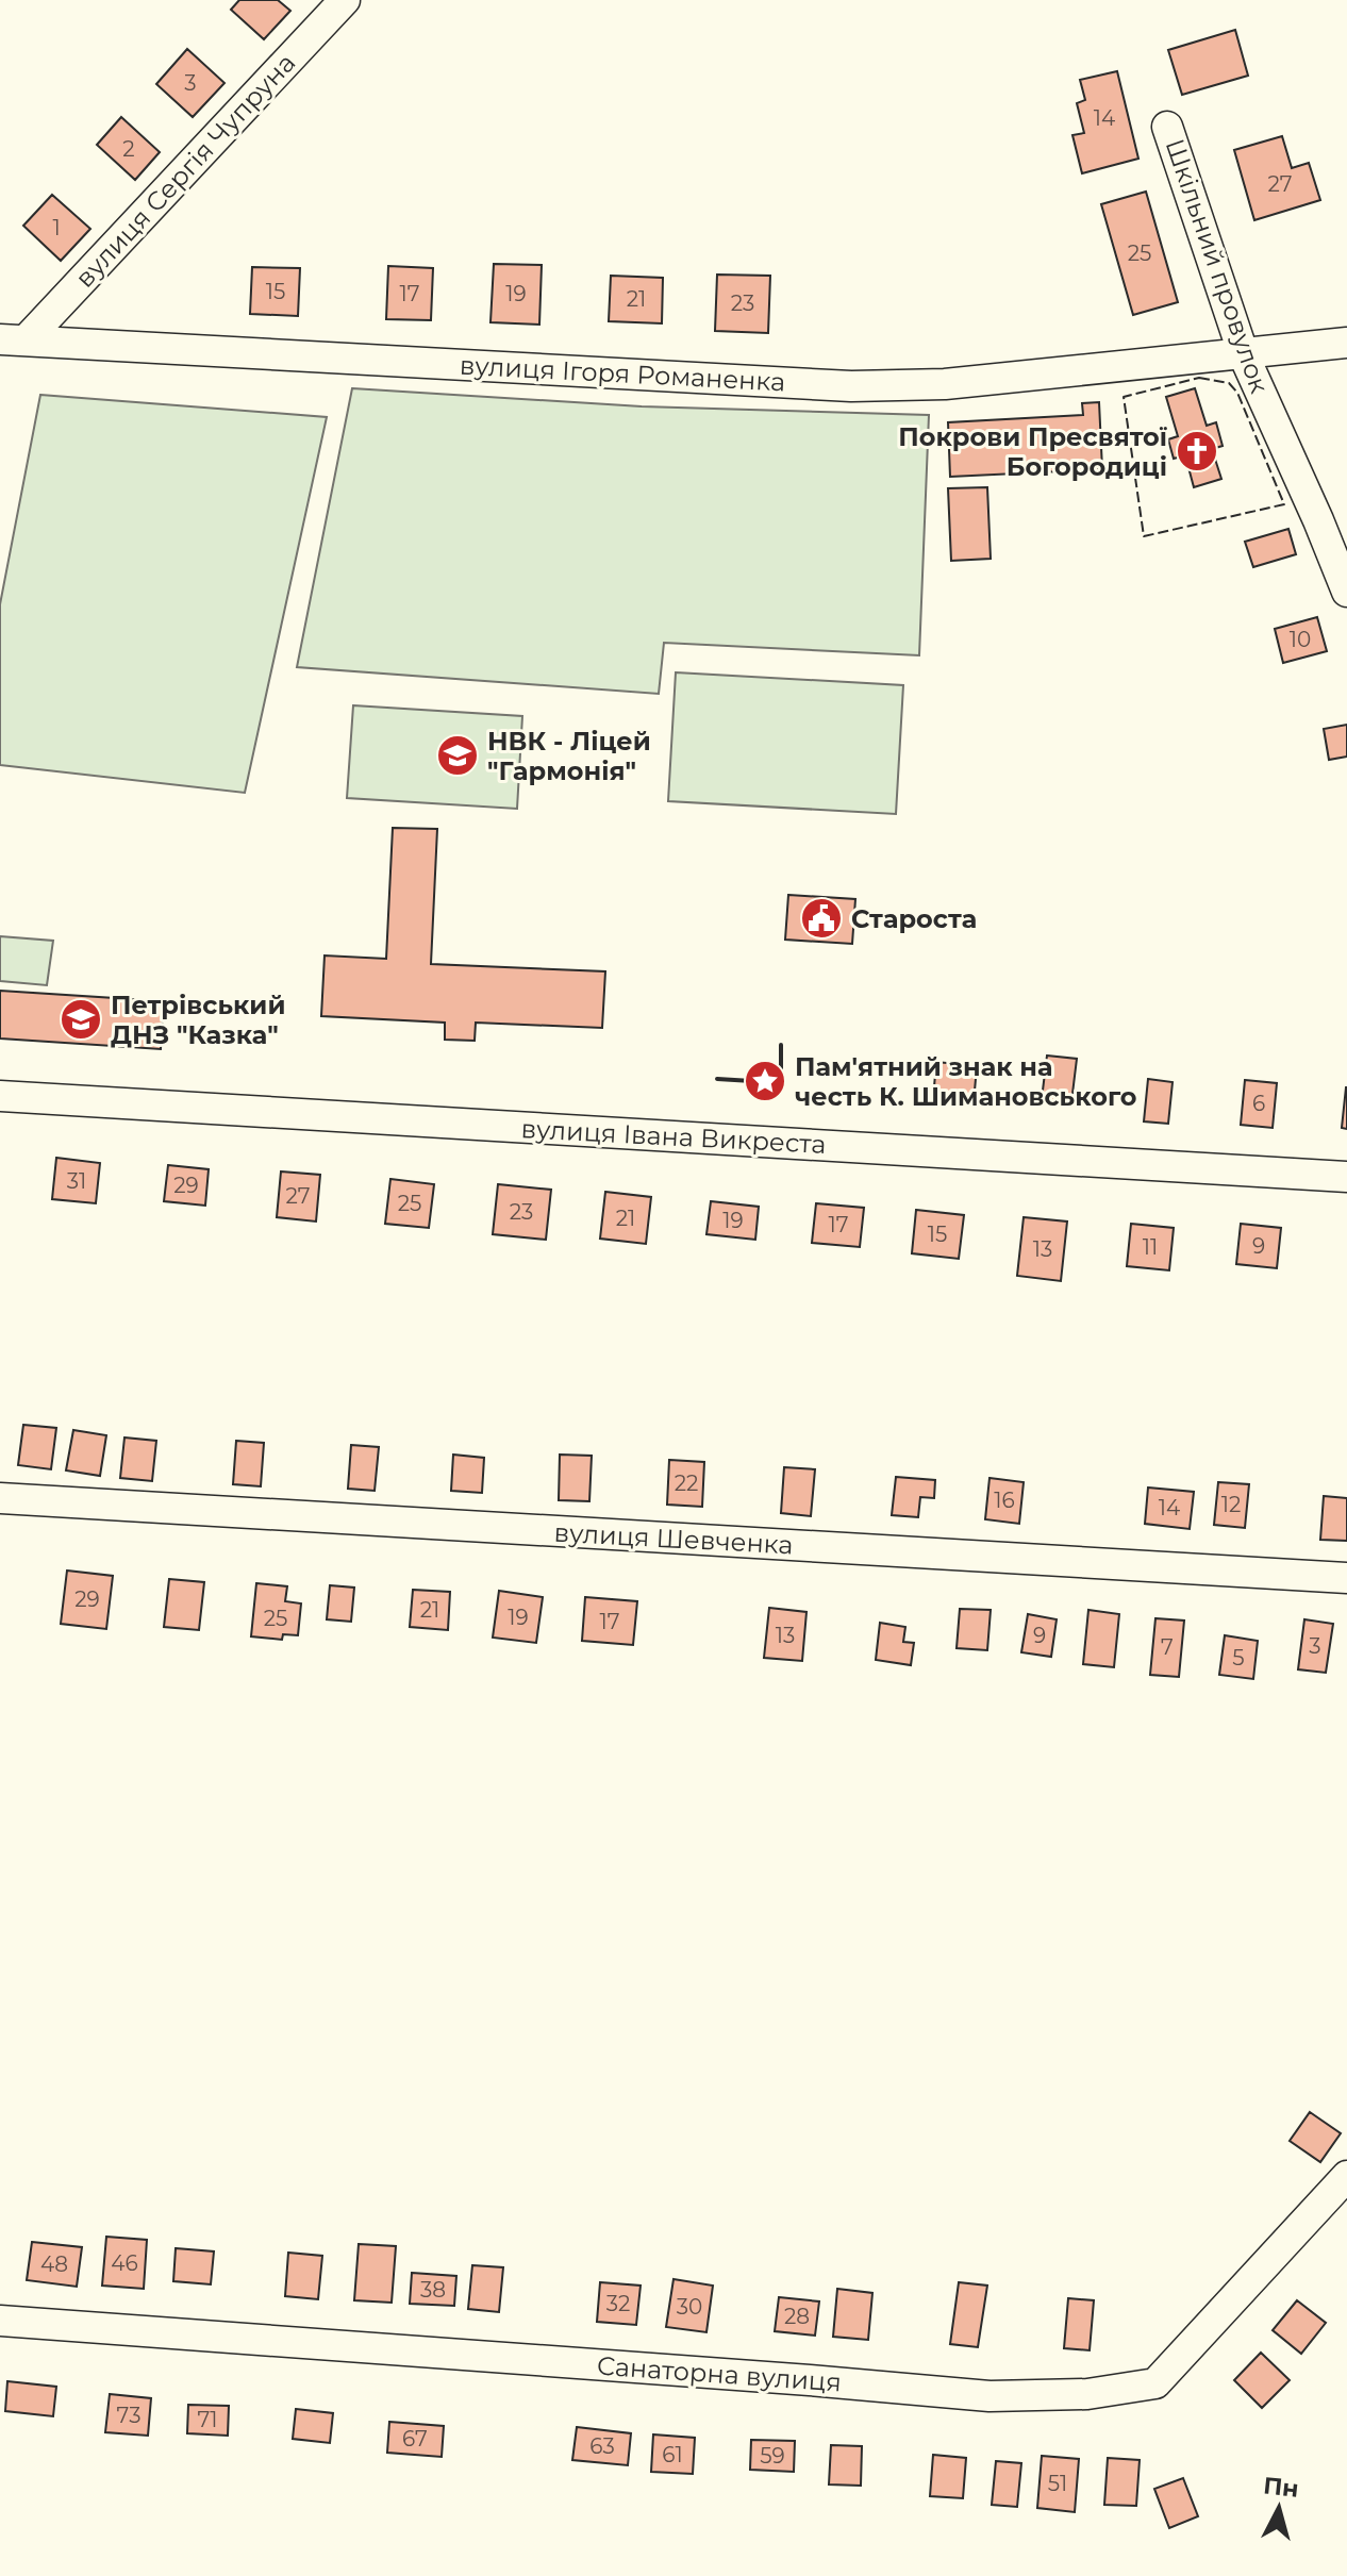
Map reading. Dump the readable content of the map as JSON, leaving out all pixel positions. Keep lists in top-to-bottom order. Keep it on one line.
{"streets":{"street":["вулиця Сергія Чупруна","Шкільний провулок","вулиця Ігоря Романенка","вулиця Івана Викреста","вулиця Шевченка","Санаторна вулиця"]},"crossings":[["вулиця Сергія Чупруна","вулиця Ігоря Романенка"],["Шкільний провулок","вулиця Ігоря Романенка"]],"places":{"church":["Покрови Пресвятої Богородиці"],"school or university":["НВК - Ліцей \"Гармонія\"","Петрівський ДНЗ \"Казка\""],"public building":["Староста"],"place":["Пам'ятний знак на честь К. Шимановського"]},"house_numbers":["3","14","2","27","1","25","15","17","19","21","23","10","6","31","29","27","25","23","21","19","17","15","9","11","13","22","16","12","14","29","21","19","25","17","13","9","3","7","5","46","48","38","32","30","28","73","71","67","63","61","59","51"],"north":"top"}
